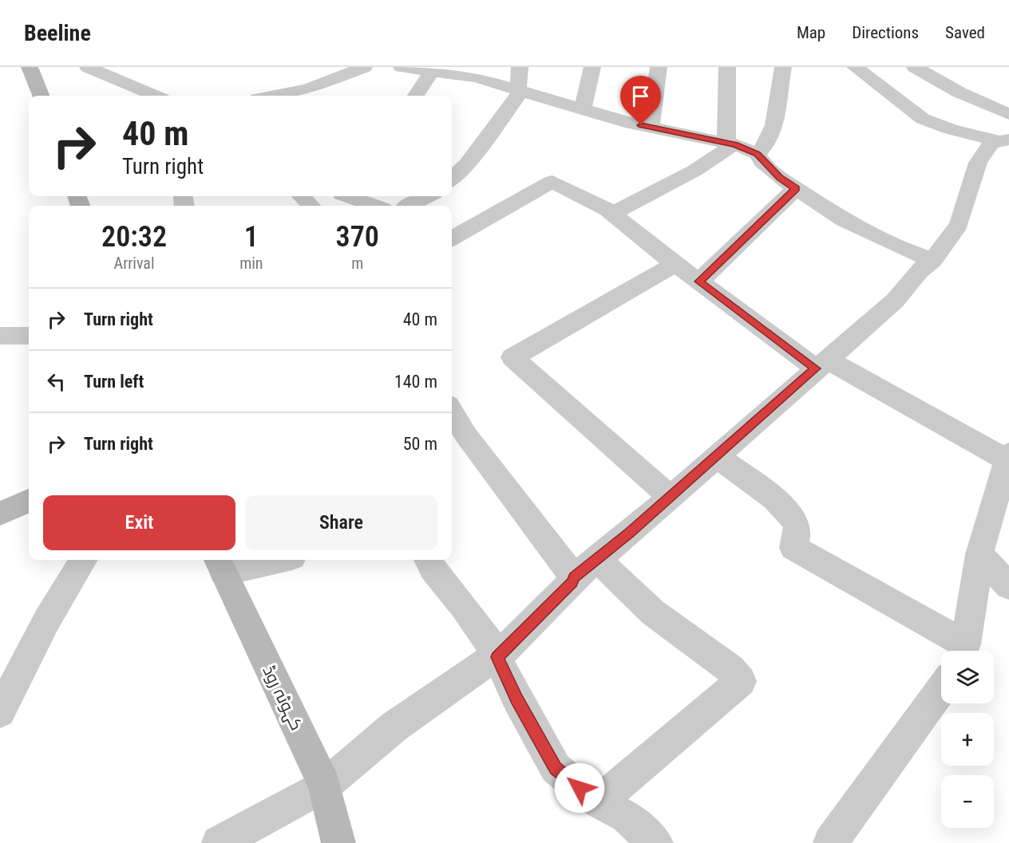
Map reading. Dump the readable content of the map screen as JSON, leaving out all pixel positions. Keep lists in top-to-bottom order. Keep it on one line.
{"streets":{"main road":["کہوٹہ روڈ"]},"page":{"header":"Beeline","nav":["Map","Directions","Saved"],"turn":["40 m","Turn right"],"eta":["20:32","Arrival","1","min","370","m"],"list":[{"name":"Turn right","value":"40 m"},{"name":"Turn left","value":"140 m"},{"name":"Turn right","value":"50 m"}],"buttons":["Exit","Share"],"map_buttons":["+","−"]}}
